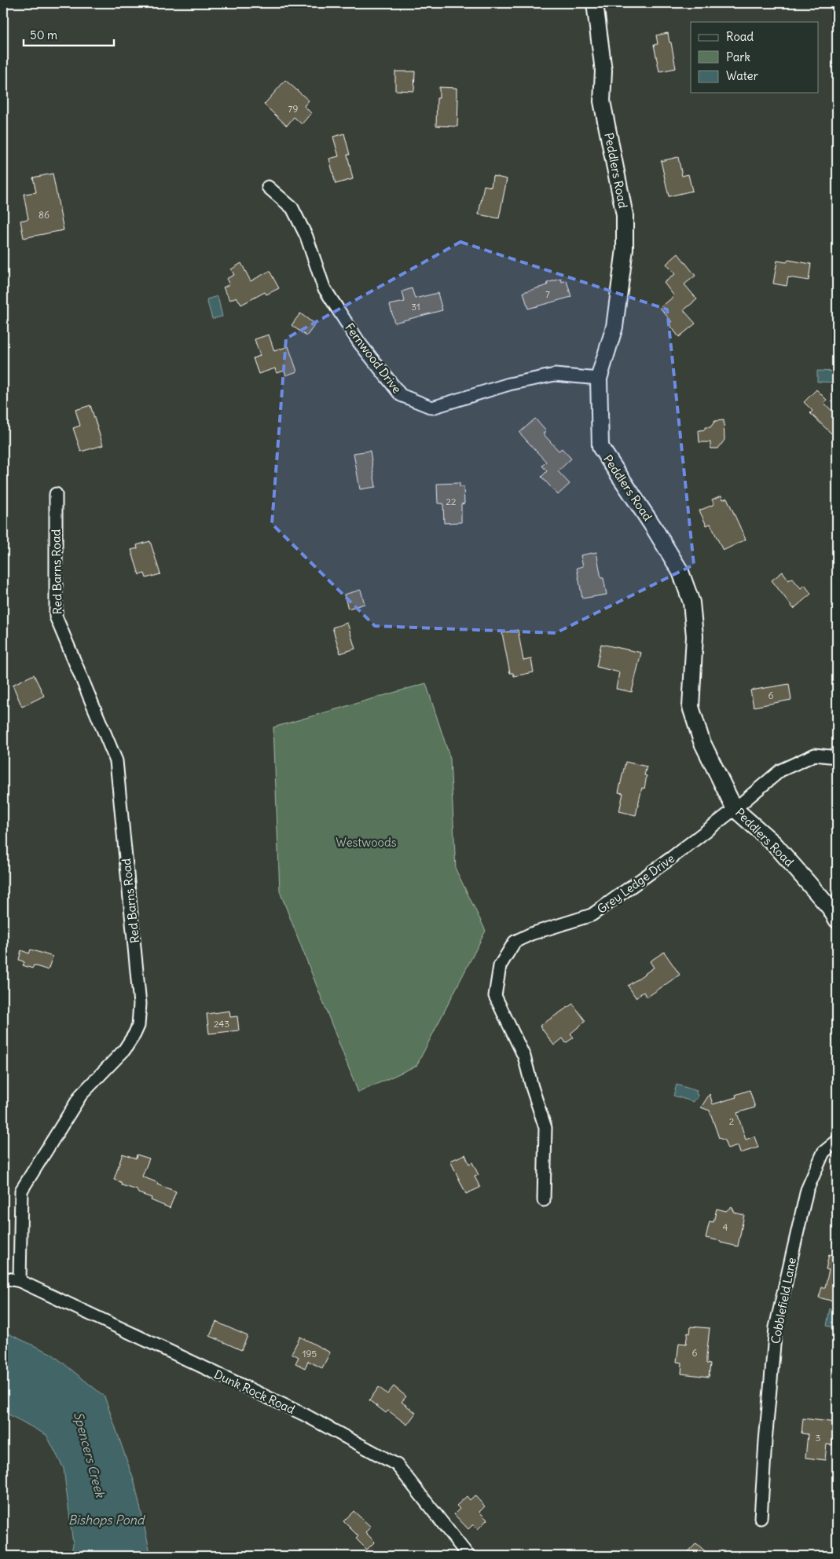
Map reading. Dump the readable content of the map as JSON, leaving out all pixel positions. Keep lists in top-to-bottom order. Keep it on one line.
{"streets":{"street":["Peddlers Road","Fernwood Drive","Red Barns Road","Grey Ledge Drive","Cobblefield Lane","Dunk Rock Road"]},"crossings":[["Peddlers Road","Fernwood Drive"],["Peddlers Road","Grey Ledge Drive"],["Red Barns Road","Dunk Rock Road"]],"water":["Spencers Creek","Bishops Pond"],"parks":["Westwoods"],"house_numbers":["79","86","7","31","22","6","243","2","4","6","195","3"],"legend":["Road","Park","Water"],"scale_bar":"50 m"}
